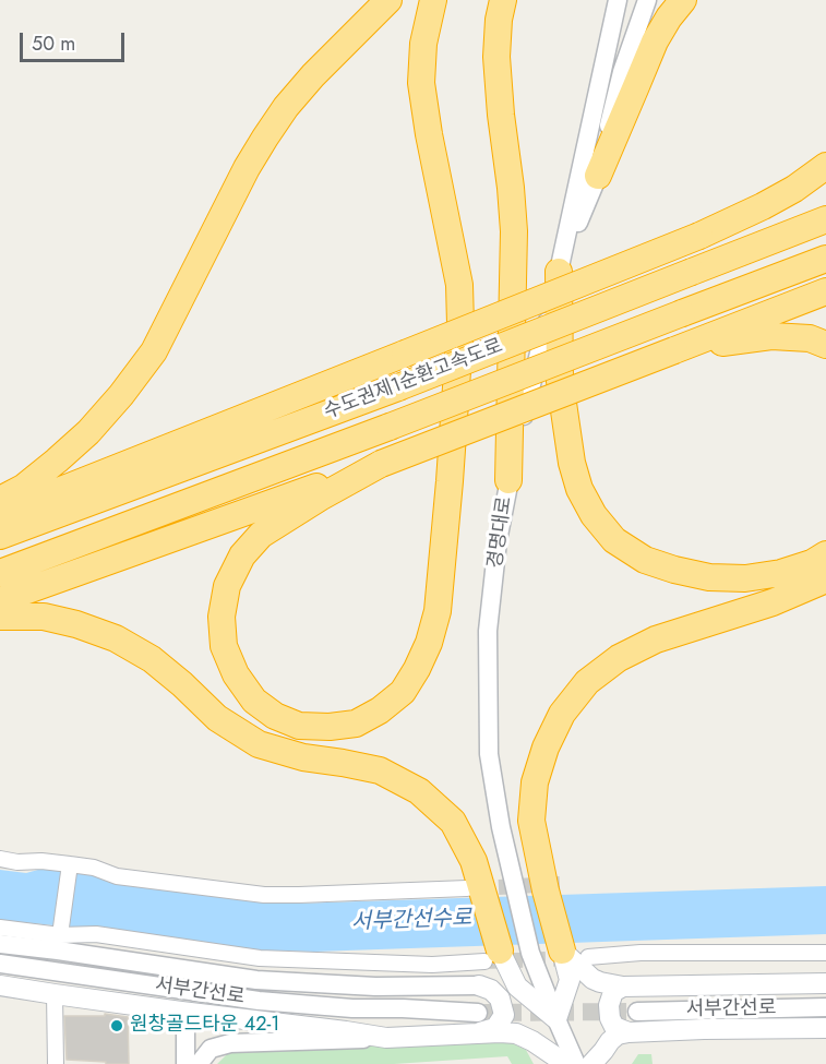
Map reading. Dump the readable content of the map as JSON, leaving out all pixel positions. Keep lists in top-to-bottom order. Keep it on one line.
{"streets":{"highway":["수도권제1순환고속도로"],"street":["경명대로","서부간선로"]},"water":["서부간선수로"],"places":["원창골드타운 42-1"],"scale_bar":"50 m"}
